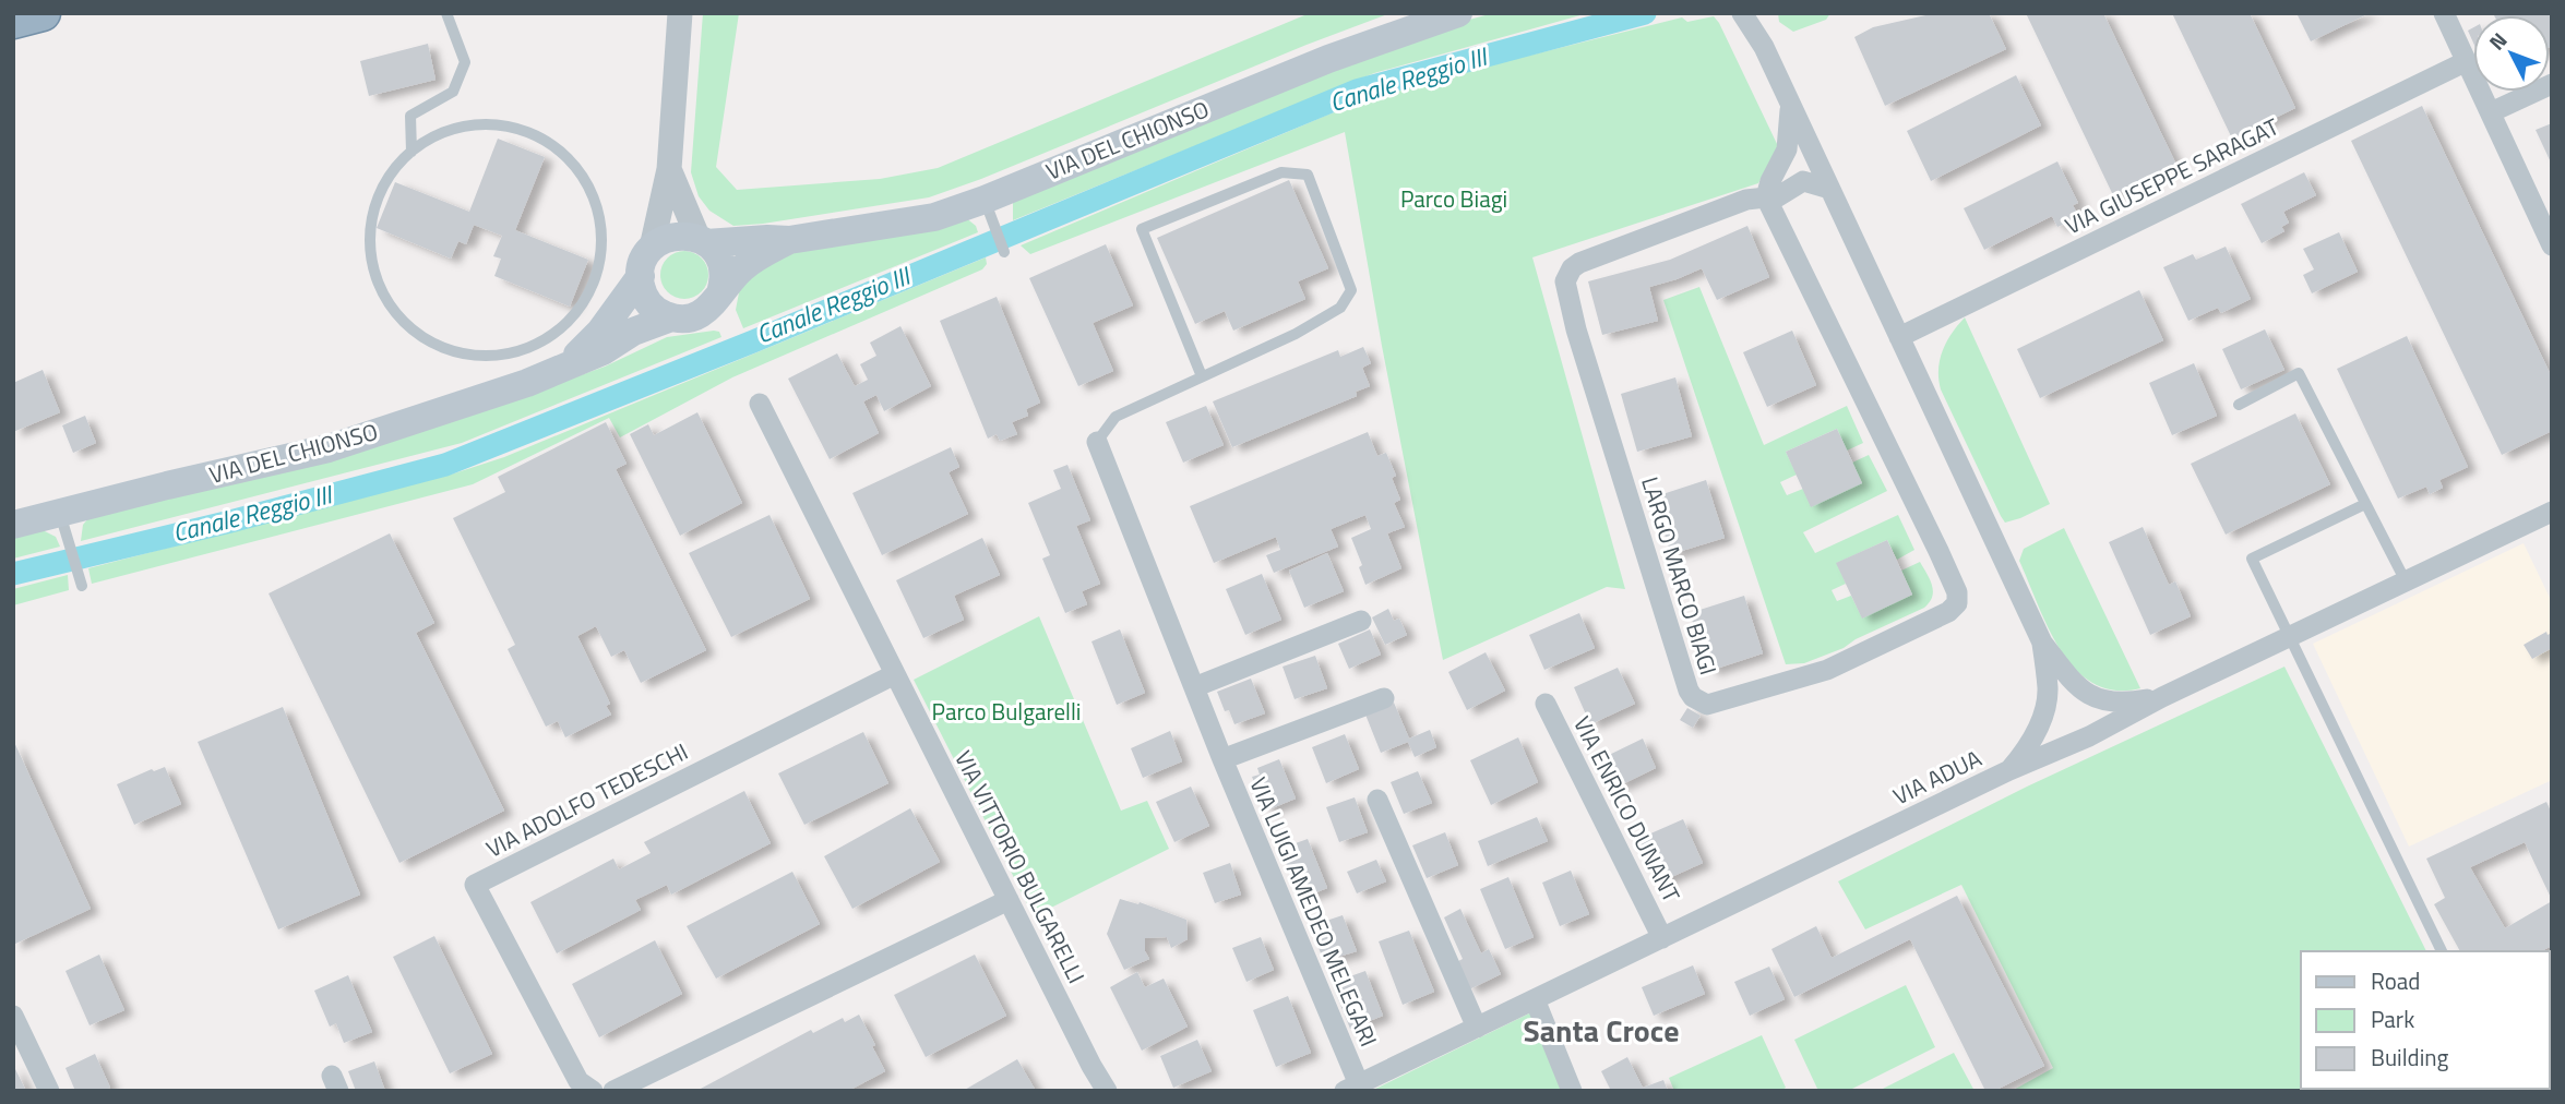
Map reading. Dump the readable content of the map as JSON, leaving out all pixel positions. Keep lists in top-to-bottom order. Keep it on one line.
{"streets":{"main road":["VIA DEL CHIONSO"],"street":["VIA GIUSEPPE SARAGAT","LARGO MARCO BIAGI","VIA ADUA","VIA ADOLFO TEDESCHI","VIA ENRICO DUNANT","VIA VITTORIO BULGARELLI","VIA LUIGI AMEDEO MELEGARI"]},"crossings":[["VIA ADUA","VIA ENRICO DUNANT"],["VIA ADUA","VIA LUIGI AMEDEO MELEGARI"],["VIA ADOLFO TEDESCHI","VIA VITTORIO BULGARELLI"]],"districts":["Santa Croce"],"water":["Canale Reggio III"],"parks":["Parco Biagi","Parco Bulgarelli"],"legend":["Road","Park","Building"],"north":"top left"}
